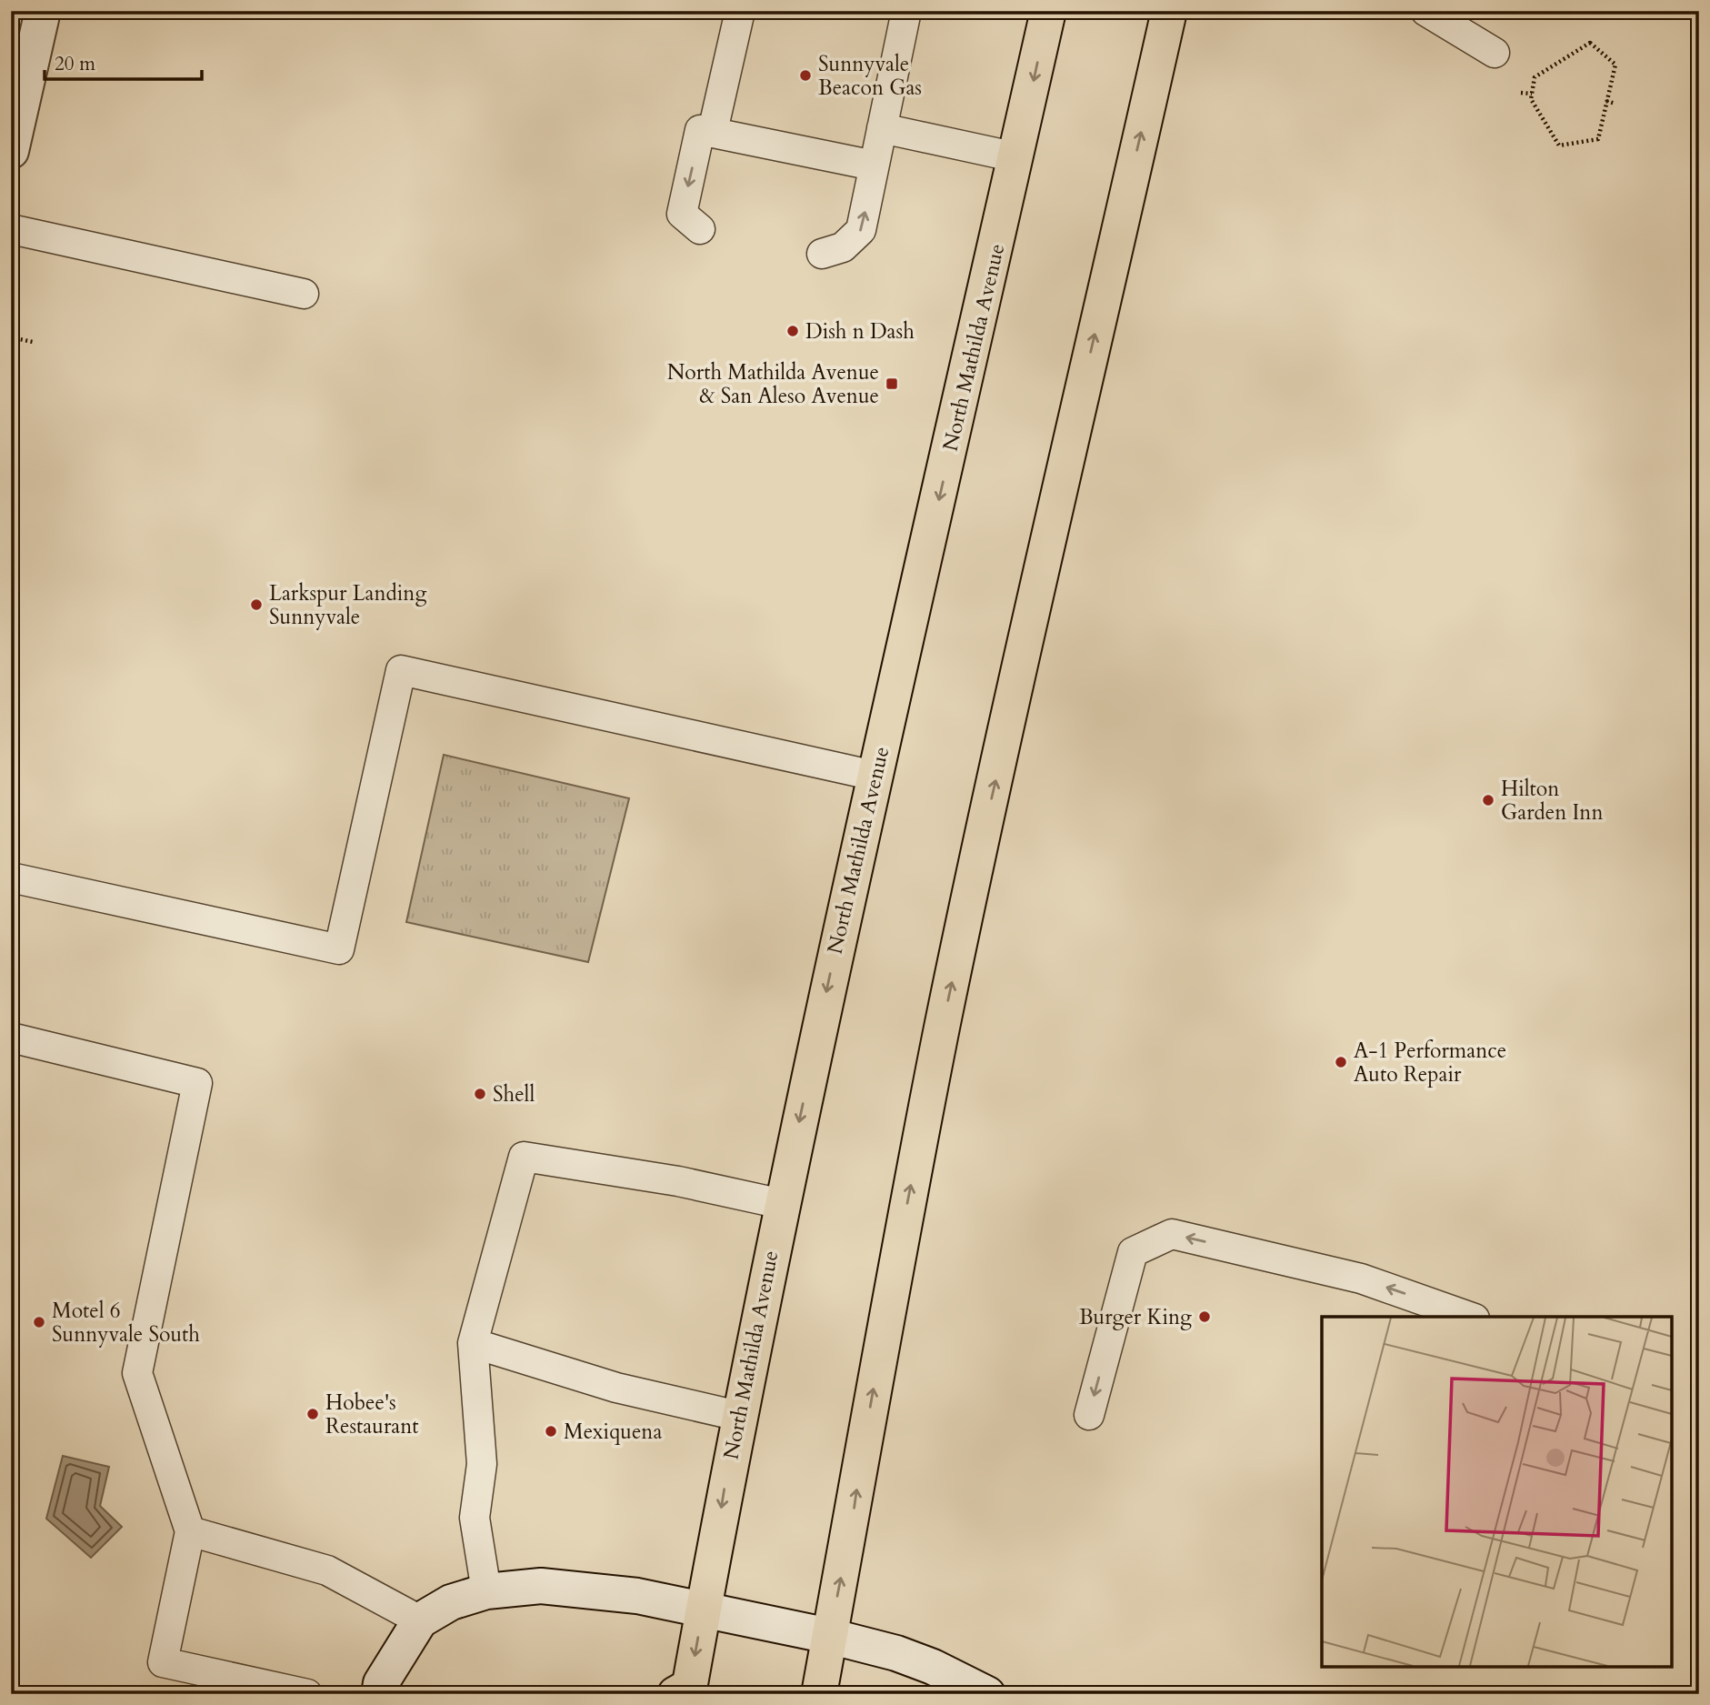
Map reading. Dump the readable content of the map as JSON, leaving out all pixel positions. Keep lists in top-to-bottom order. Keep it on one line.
{"streets":{"main road":["North Mathilda Avenue"]},"places":{"other":["Sunnyvale Beacon Gas","Dish n Dash","Larkspur Landing Sunnyvale","Hilton Garden Inn","A-1 Performance Auto Repair","Shell","Burger King","Motel 6 Sunnyvale South","Hobee's Restaurant","Mexiquena"],"transit":["North Mathilda Avenue & San Aleso Avenue"]},"scale_bar":"20 m"}
